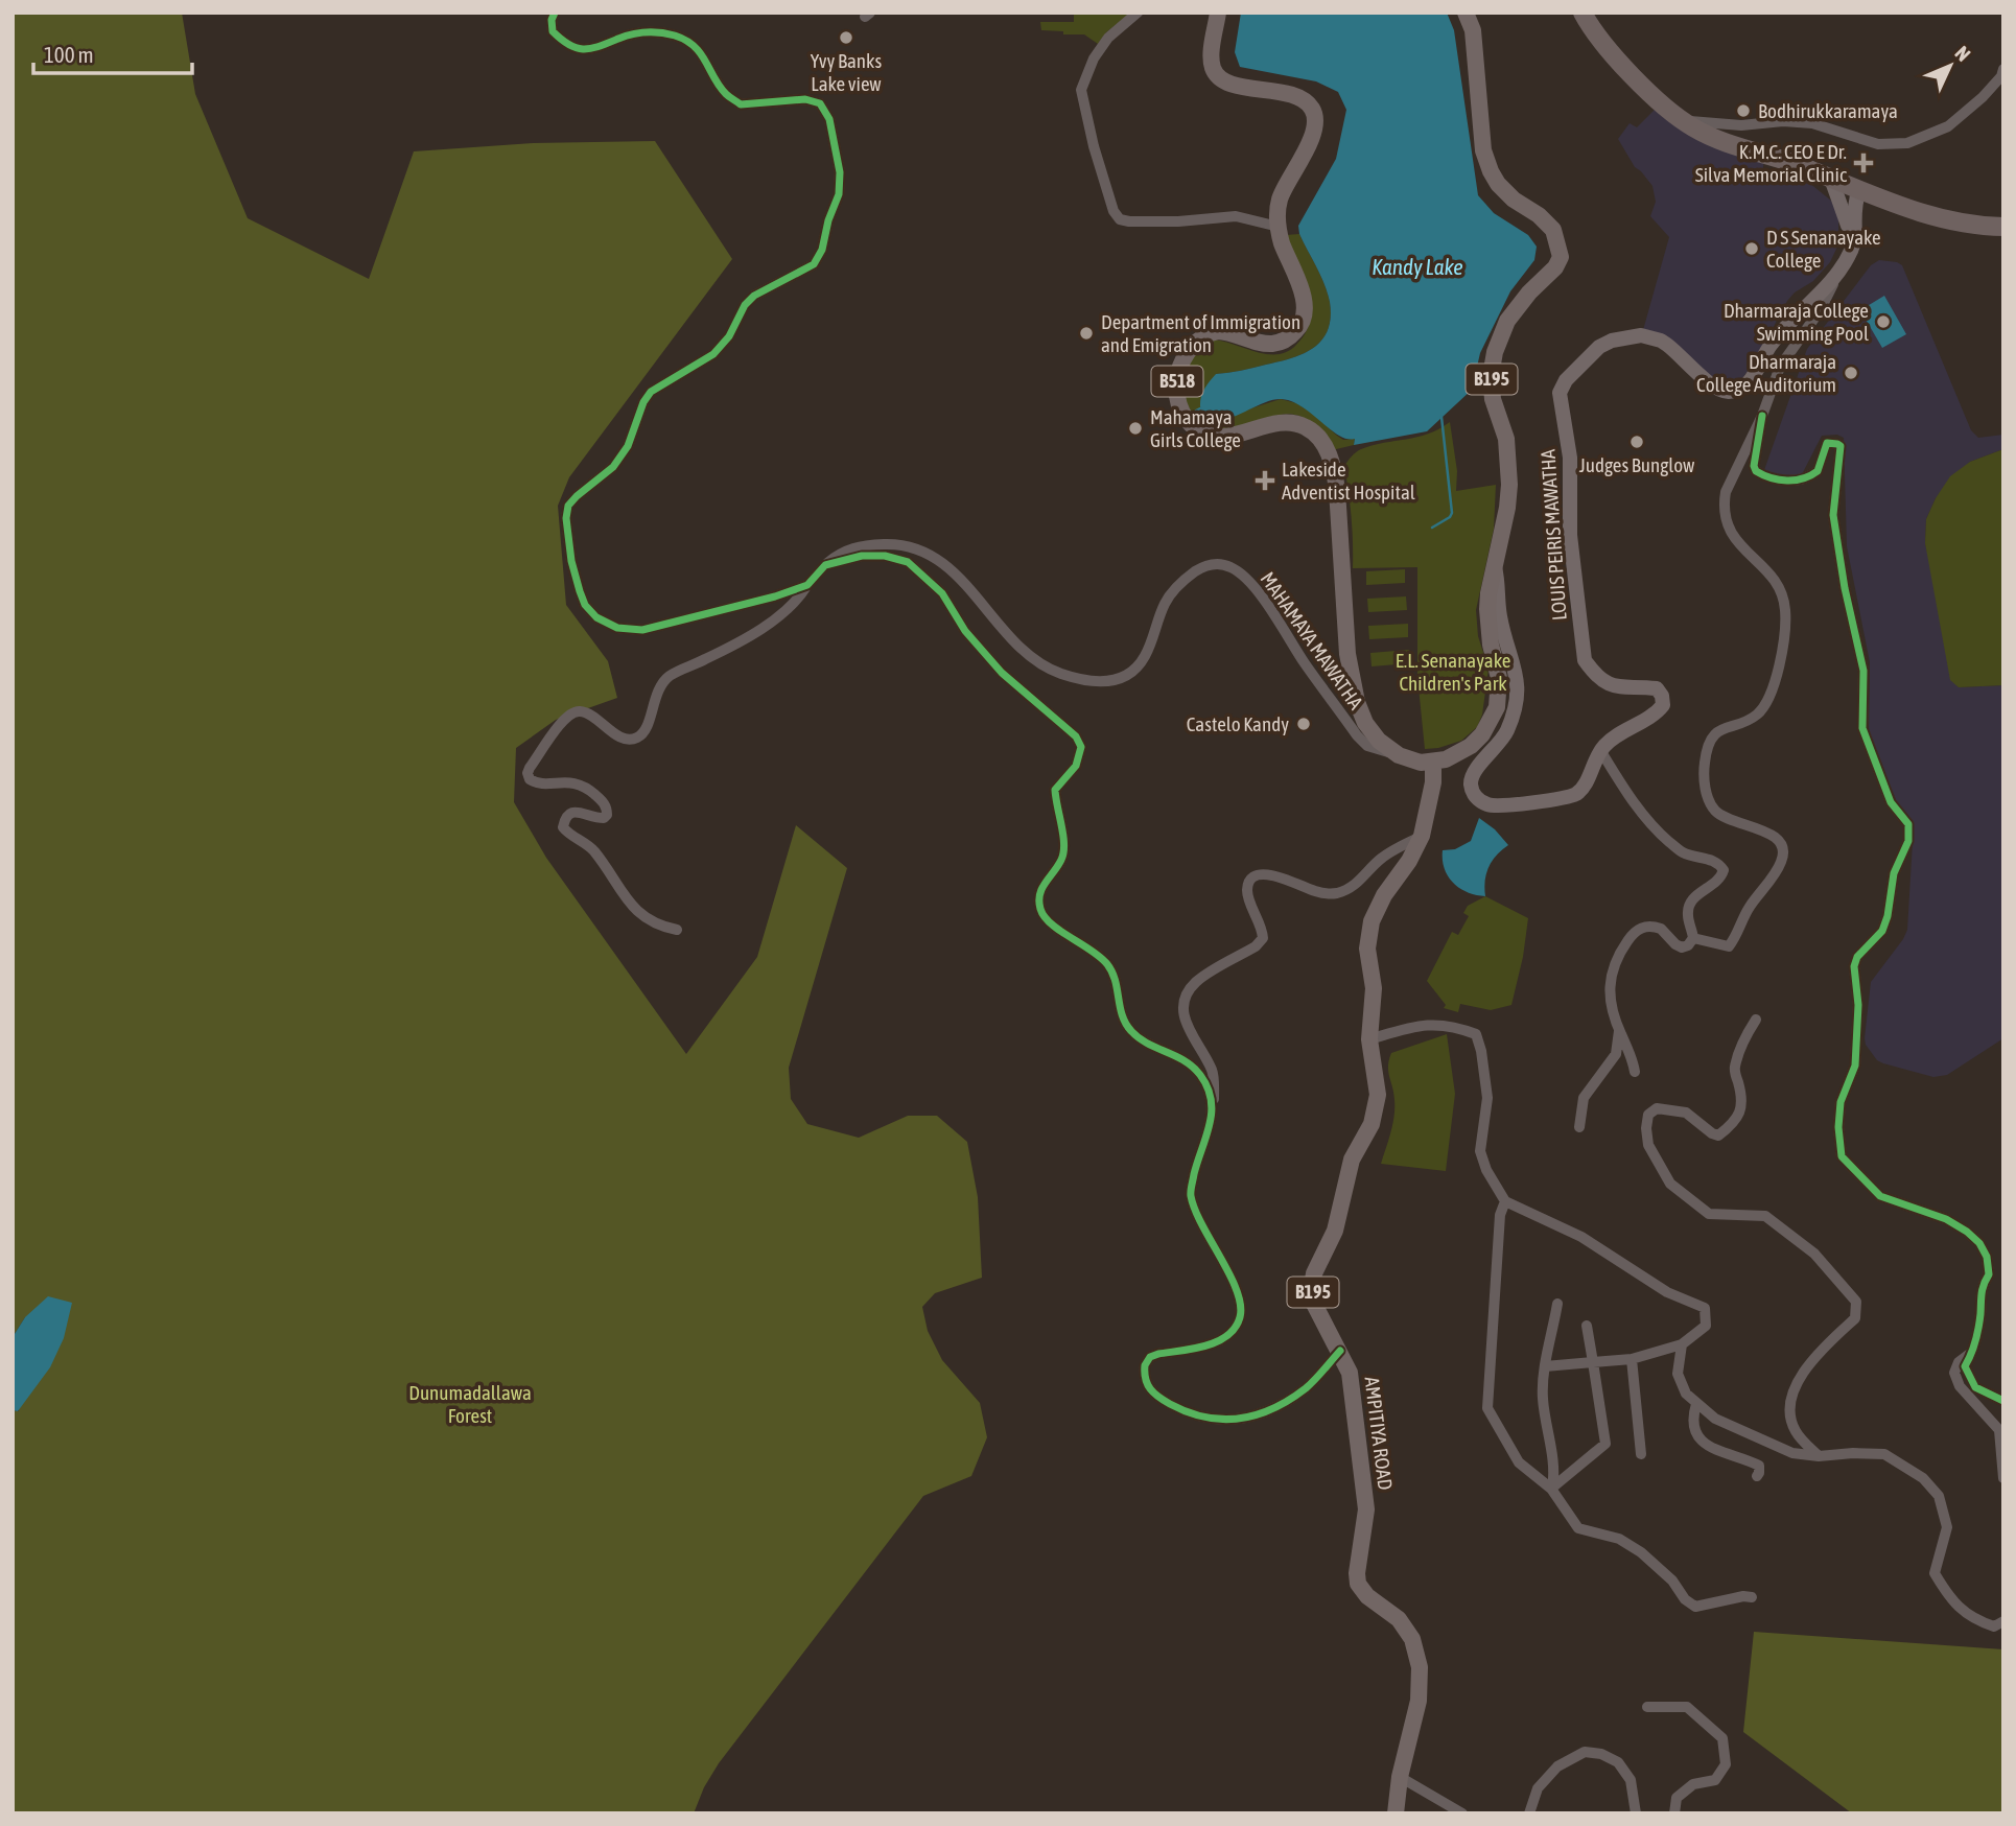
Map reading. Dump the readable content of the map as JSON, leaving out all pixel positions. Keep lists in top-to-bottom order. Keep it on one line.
{"streets":{"main road":["B195","B518","LOUIS PEIRIS MAWATHA","AMPITIYA ROAD"],"street":["MAHAMAYA MAWATHA"]},"crossings":[["B195","B518"],["B195","LOUIS PEIRIS MAWATHA"],["B195","AMPITIYA ROAD"],["B518","MAHAMAYA MAWATHA"],["B518","AMPITIYA ROAD"]],"water":["Kandy Lake"],"parks":["E.L. Senanayake Children's Park","Dunumadallawa Forest"],"places":{"other":["Yvy Banks Lake view","Bodhirukkaramaya","D S Senanayake College","Dharmaraja College Swimming Pool","Department of Immigration and Emigration","Dharmaraja College Auditorium","Mahamaya Girls College","Judges Bunglow","Castelo Kandy"],"health":["K.M.C. CEO E Dr. Silva Memorial Clinic","Lakeside Adventist Hospital"]},"scale_bar":"100 m","north":"top right"}
